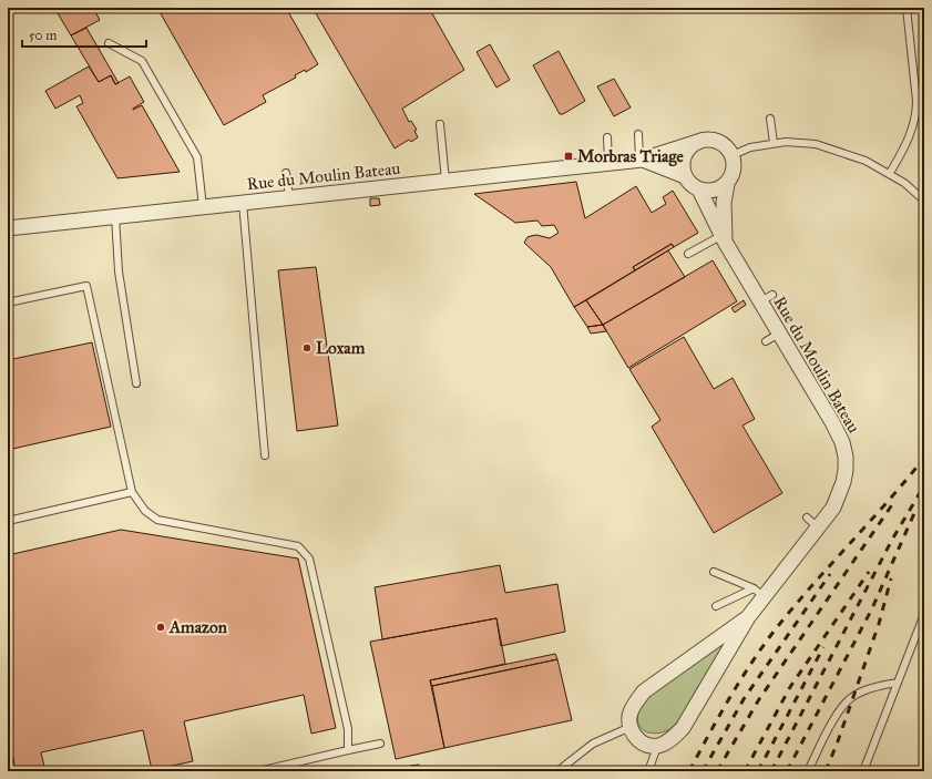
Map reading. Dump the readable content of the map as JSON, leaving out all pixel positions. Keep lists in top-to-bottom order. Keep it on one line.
{"streets":{"street":["Rue du Moulin Bateau"]},"places":{"transit":["Morbras Triage"],"other":["Loxam","Amazon"]},"scale_bar":"50 m"}
